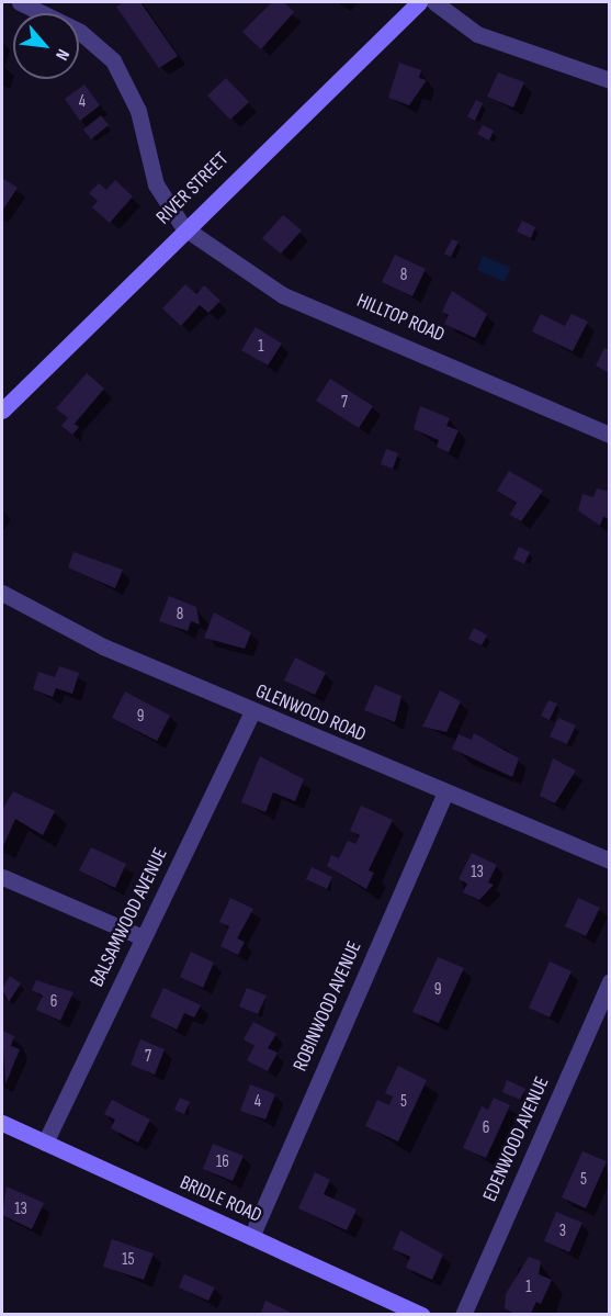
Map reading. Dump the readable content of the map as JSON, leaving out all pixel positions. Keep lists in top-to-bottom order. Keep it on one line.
{"streets":{"main road":["RIVER STREET","BRIDLE ROAD"],"street":["HILLTOP ROAD","GLENWOOD ROAD","BALSAMWOOD AVENUE","ROBINWOOD AVENUE","EDENWOOD AVENUE"]},"crossings":[["RIVER STREET","HILLTOP ROAD"],["GLENWOOD ROAD","BALSAMWOOD AVENUE"],["GLENWOOD ROAD","ROBINWOOD AVENUE"],["BALSAMWOOD AVENUE","BRIDLE ROAD"],["ROBINWOOD AVENUE","BRIDLE ROAD"]],"house_numbers":["4","8","1","7","8","9","13","9","6","7","4","5","6","16","5","13","3","15","1"],"north":"bottom right"}
